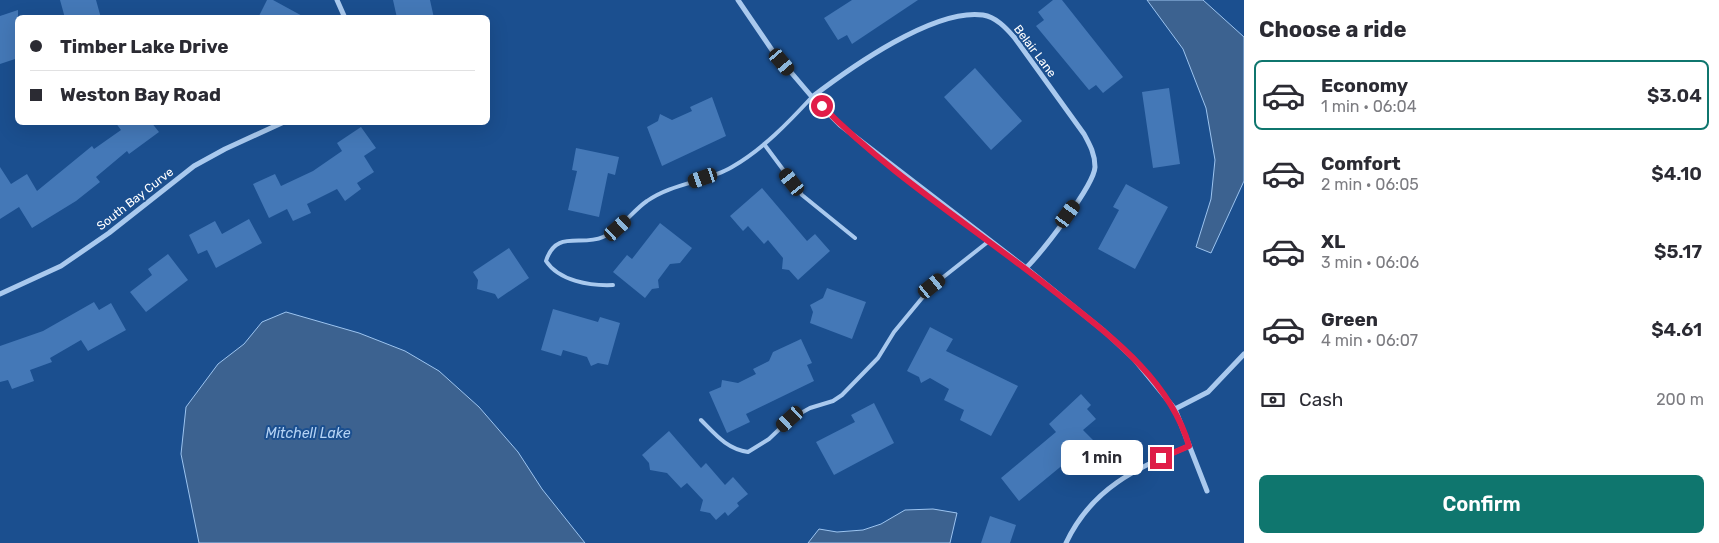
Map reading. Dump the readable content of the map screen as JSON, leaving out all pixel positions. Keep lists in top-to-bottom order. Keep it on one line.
{"streets":{"street":["Belair Lane","South Bay Curve"]},"water":["Mitchell Lake"],"page":{"heading":"Choose a ride","banner":["Timber Lake Drive","Weston Bay Road"],"list":[{"name":"Economy","note":"1 min · 06:04","value":"$3.04"},{"name":"Comfort","note":"2 min · 06:05","value":"$4.10"},{"name":"XL","note":"3 min · 06:06","value":"$5.17"},{"name":"Green","note":"4 min · 06:07","value":"$4.61"}],"pay":["Cash","200 m"],"bubble":"1 min","buttons":"Confirm"}}
